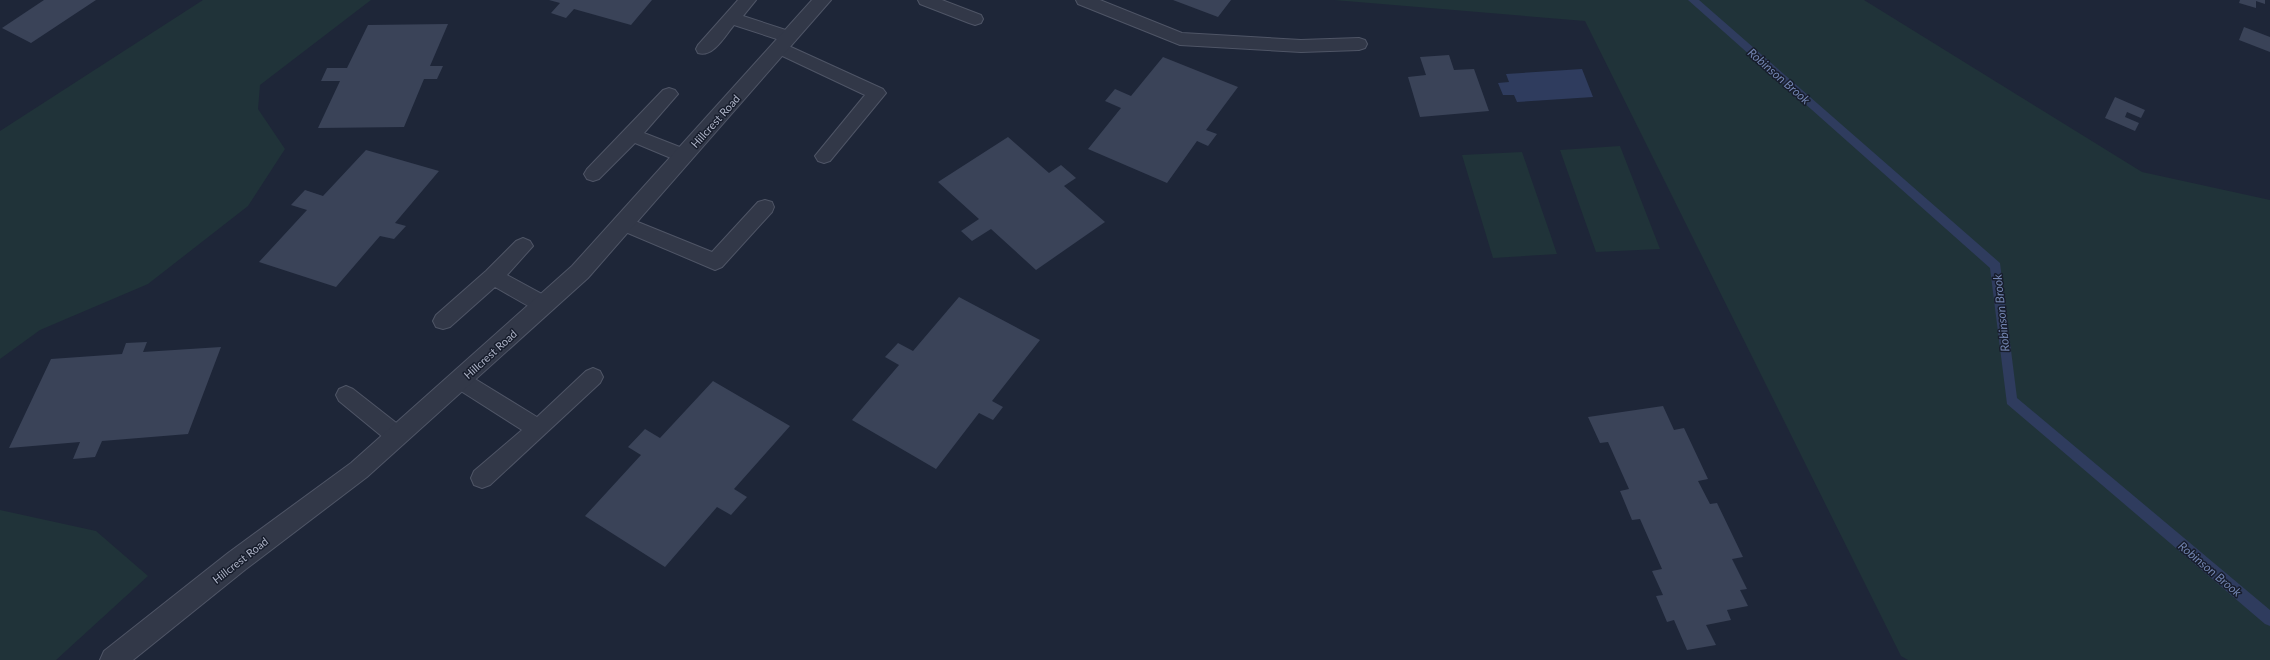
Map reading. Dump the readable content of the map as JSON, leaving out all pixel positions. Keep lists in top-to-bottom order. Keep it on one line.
{"streets":{"street":["Hillcrest Road"]},"water":["Robinson Brook"]}
